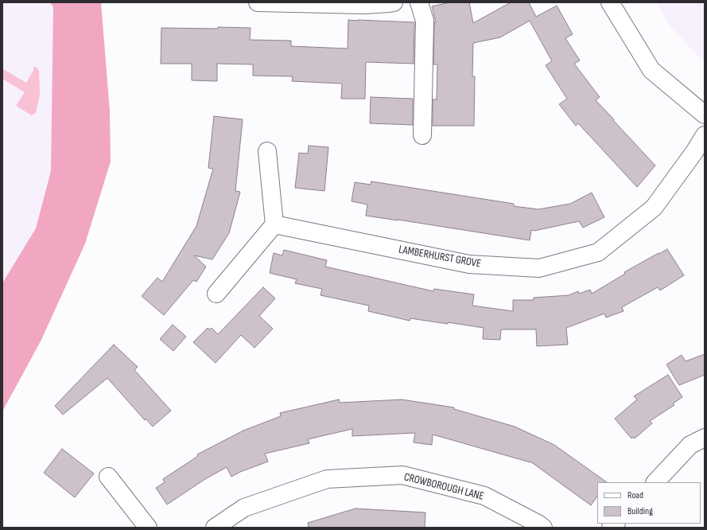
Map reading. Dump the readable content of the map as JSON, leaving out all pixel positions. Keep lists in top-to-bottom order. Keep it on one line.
{"streets":{"street":["LAMBERHURST GROVE","CROWBOROUGH LANE"]},"legend":["Road","Building"]}
